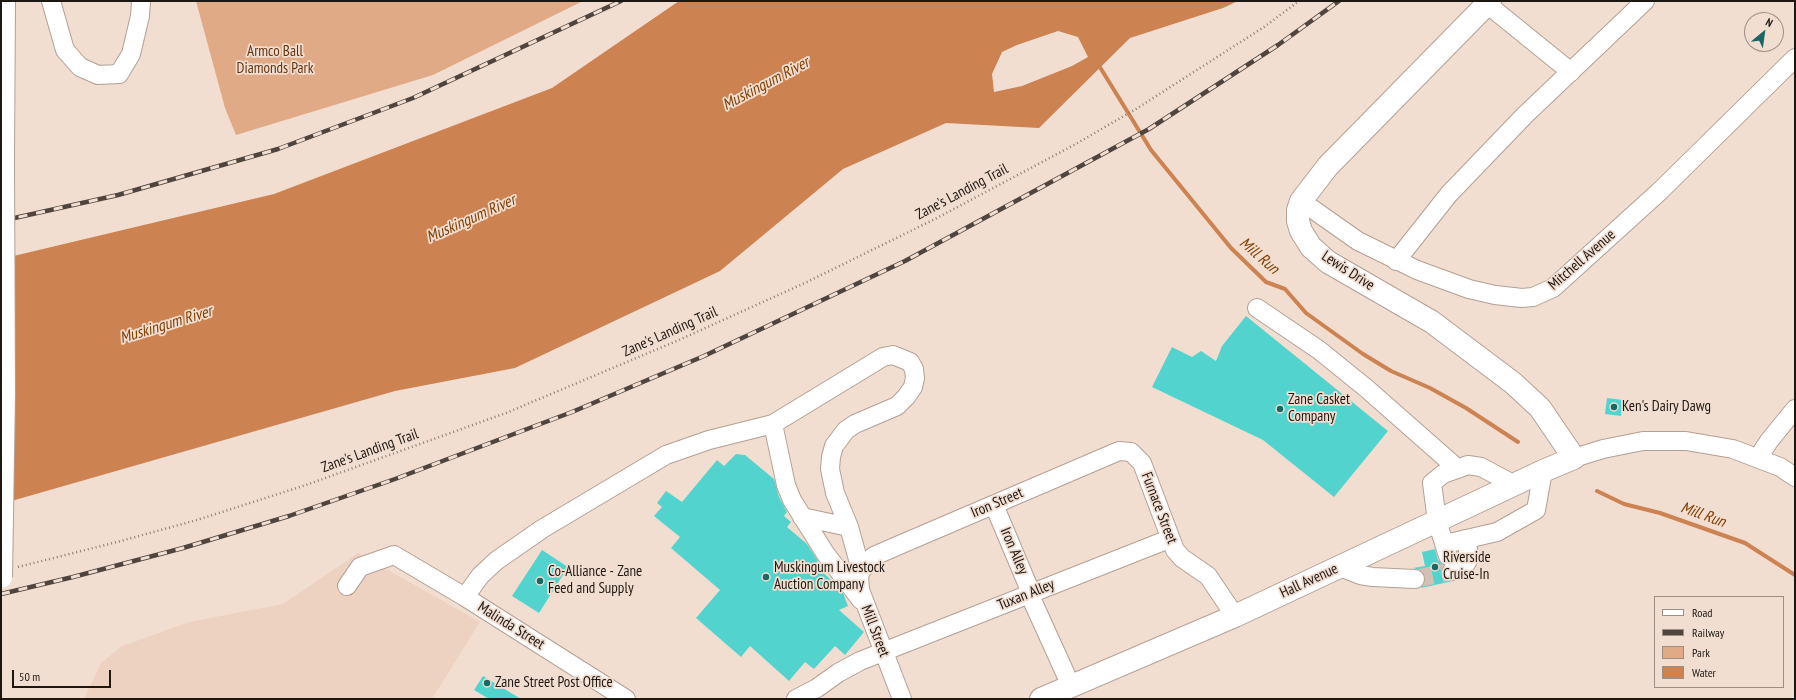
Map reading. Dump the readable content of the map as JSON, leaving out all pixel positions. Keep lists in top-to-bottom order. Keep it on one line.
{"streets":{"main road":["Lewis Drive","Hall Avenue"],"street":["Mitchell Avenue","Iron Street","Furnace Street","Iron Alley","Tuxan Alley","Malinda Street","Mill Street"],"path":["Zane's Landing Trail"]},"crossings":[["Mitchell Avenue","Lewis Drive"],["Lewis Drive","Hall Avenue"],["Iron Street","Furnace Street"],["Iron Street","Iron Alley"],["Iron Street","Mill Street"],["Furnace Street","Hall Avenue"],["Furnace Street","Tuxan Alley"],["Iron Alley","Hall Avenue"],["Iron Alley","Tuxan Alley"],["Tuxan Alley","Mill Street"]],"water":["Muskingum River","Mill Run"],"parks":["Armco Ball Diamonds Park"],"places":["Ken's Dairy Dawg","Zane Casket Company","Riverside Cruise-In","Muskingum Livestock Auction Company","Co-Alliance - Zane Feed and Supply","Zane Street Post Office"],"legend":["Road","Railway","Park","Water"],"scale_bar":"50 m","north":"top right"}
